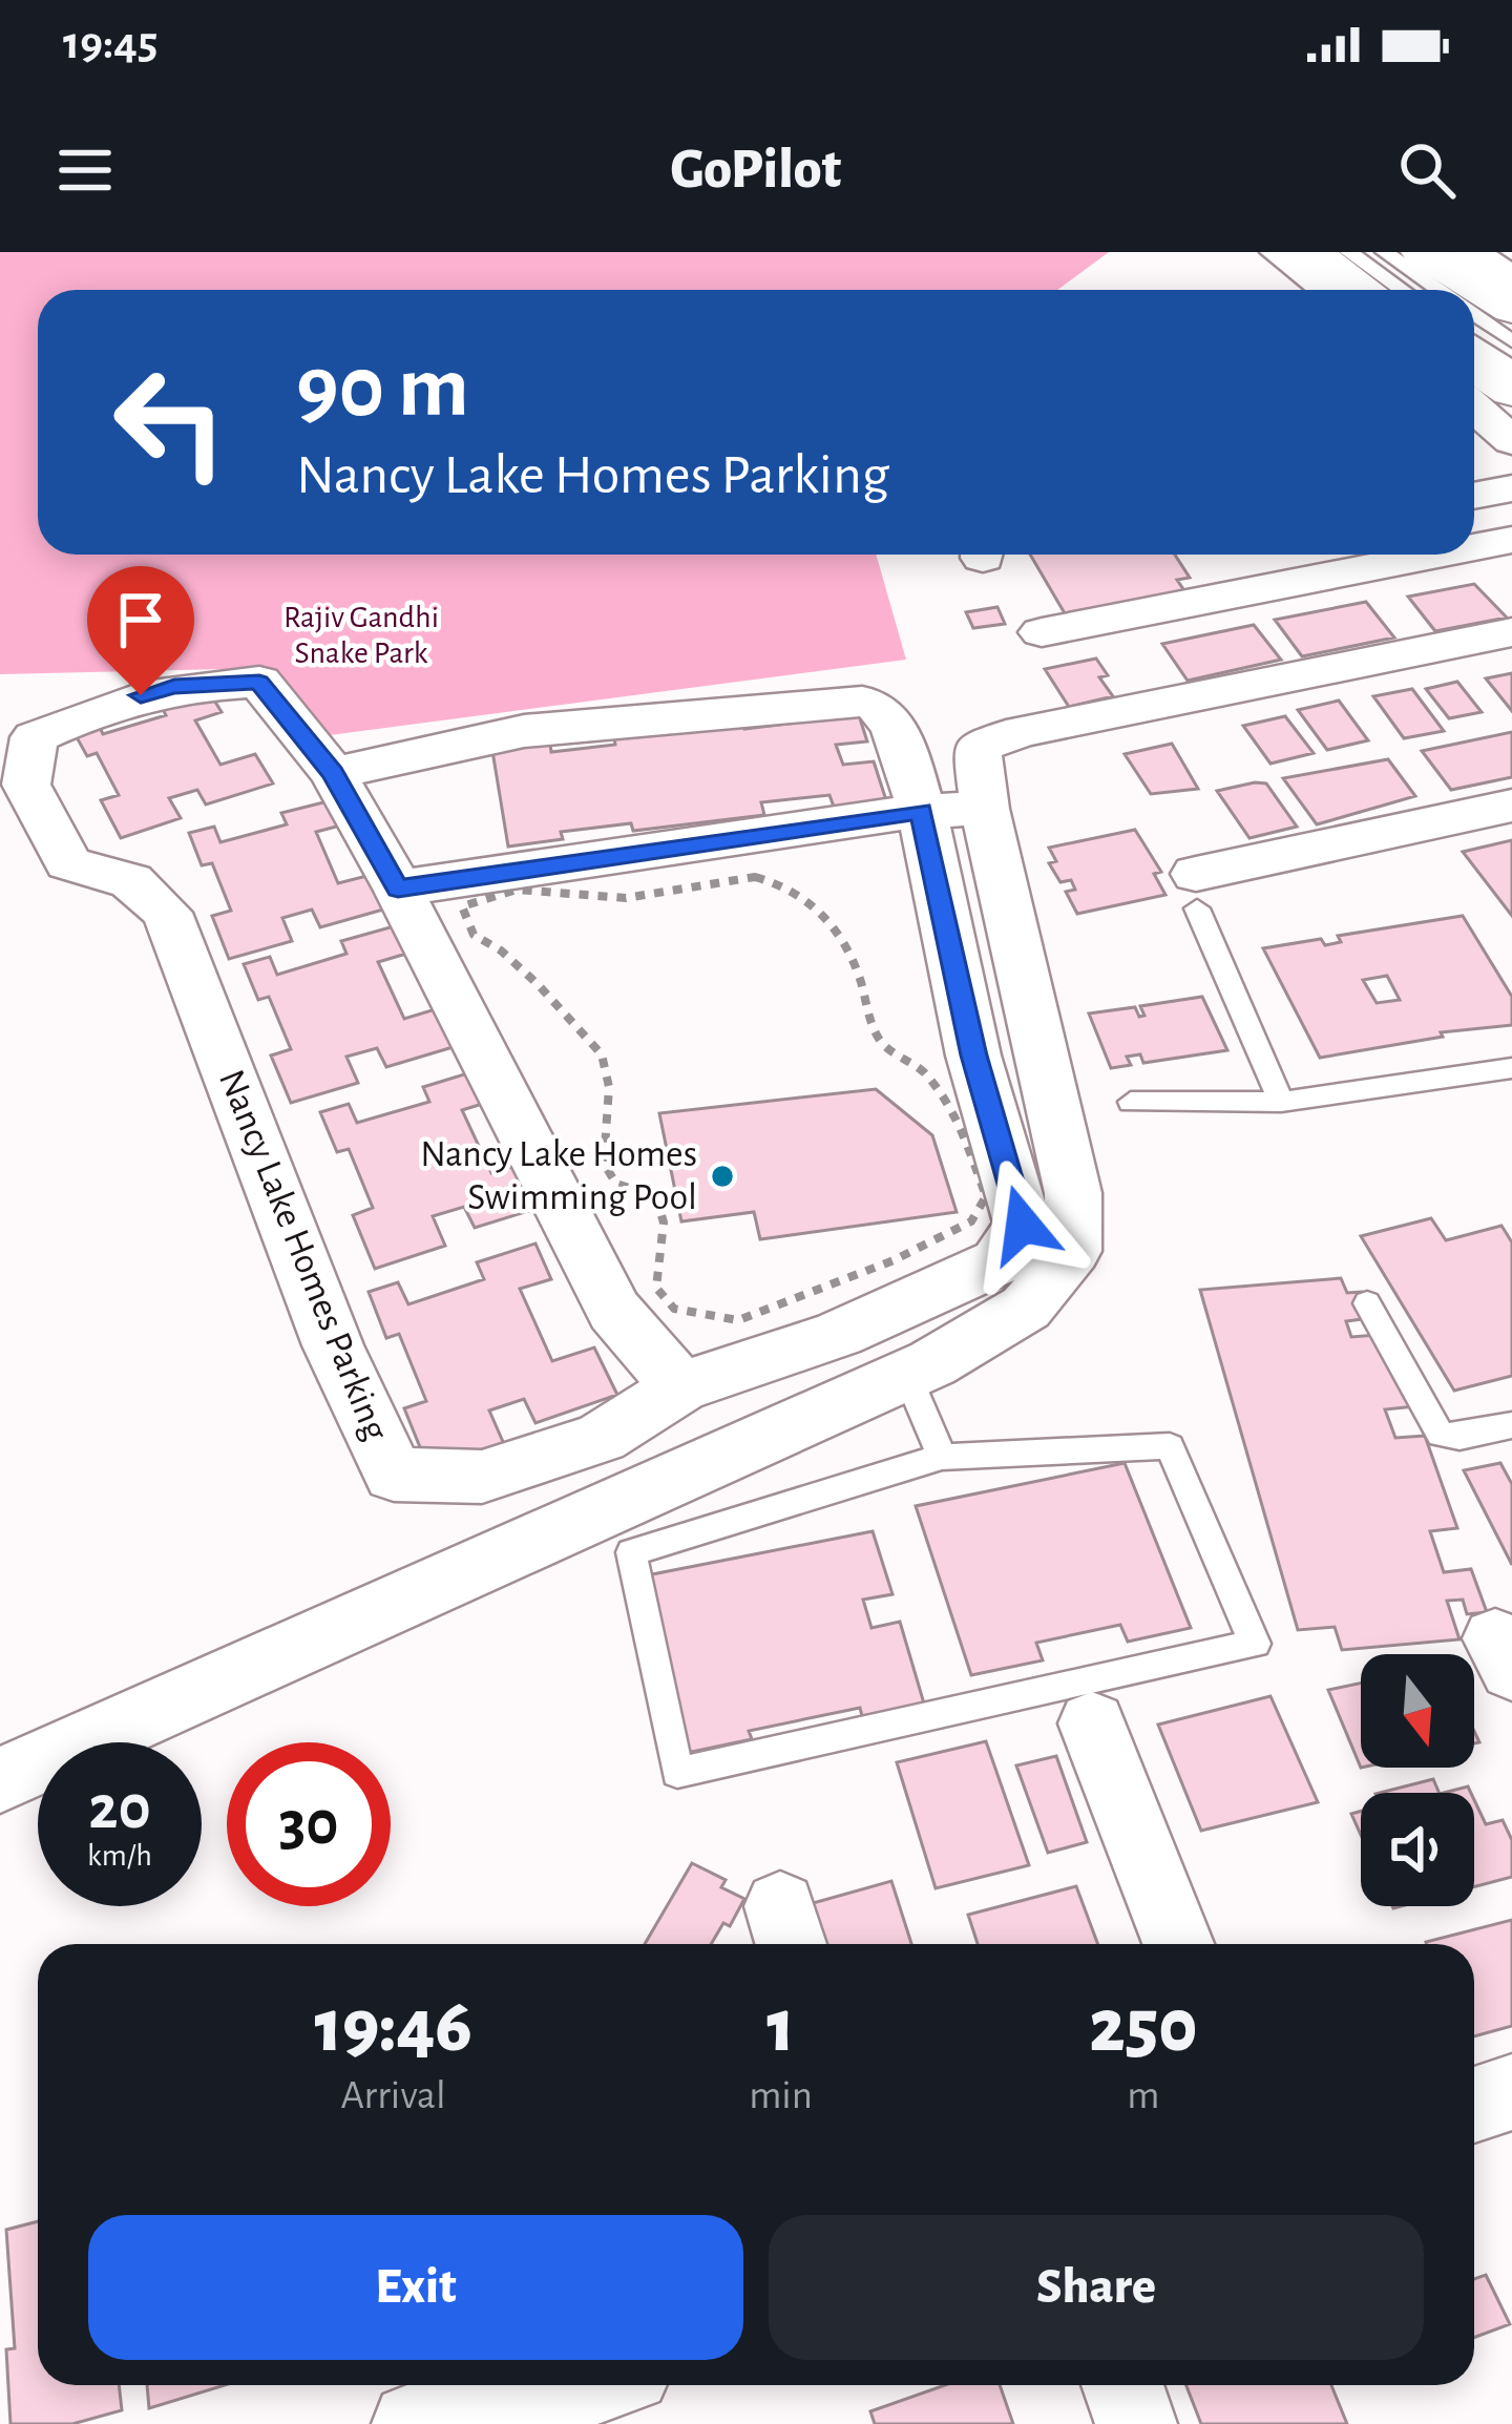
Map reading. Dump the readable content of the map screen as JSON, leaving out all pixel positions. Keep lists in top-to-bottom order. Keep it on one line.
{"streets":{"street":["Nancy Lake Homes Parking"]},"parks":["Rajiv Gandhi Snake Park"],"places":["Nancy Lake Homes Swimming Pool"],"north":"bottom","page":{"status":"19:45","header":"GoPilot","turn":["90 m","Nancy Lake Homes Parking"],"speed":"20 km/h","limit":"30","eta":["19:46","Arrival","1","min","250","m"],"buttons":["Exit","Share"]}}
